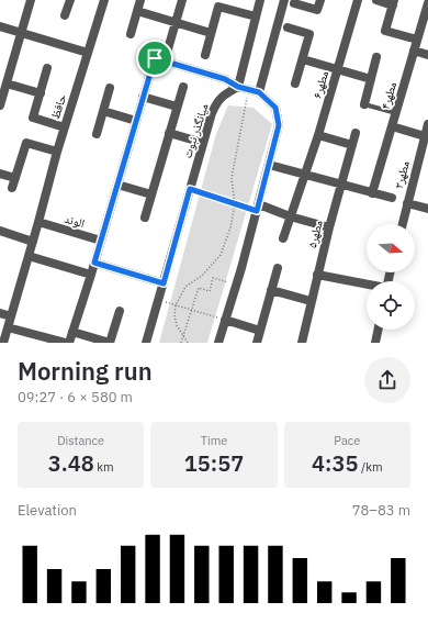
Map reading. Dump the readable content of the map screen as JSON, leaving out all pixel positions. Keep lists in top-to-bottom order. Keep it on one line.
{"streets":{"street":["مطهر۶","مطهر۴","حافظ","میانگذر نبوت","مطهر۳","الوند","مطهر۵"]},"crossings":[["حافظ","الوند"]],"north":"right","page":{"heading":["Morning run","09:27 · 6 × 580 m"],"stats":[["Distance","3.48 km"],["Time","15:57"],["Pace","4:35 /km"]],"chart":["Elevation","78–83 m"]}}
